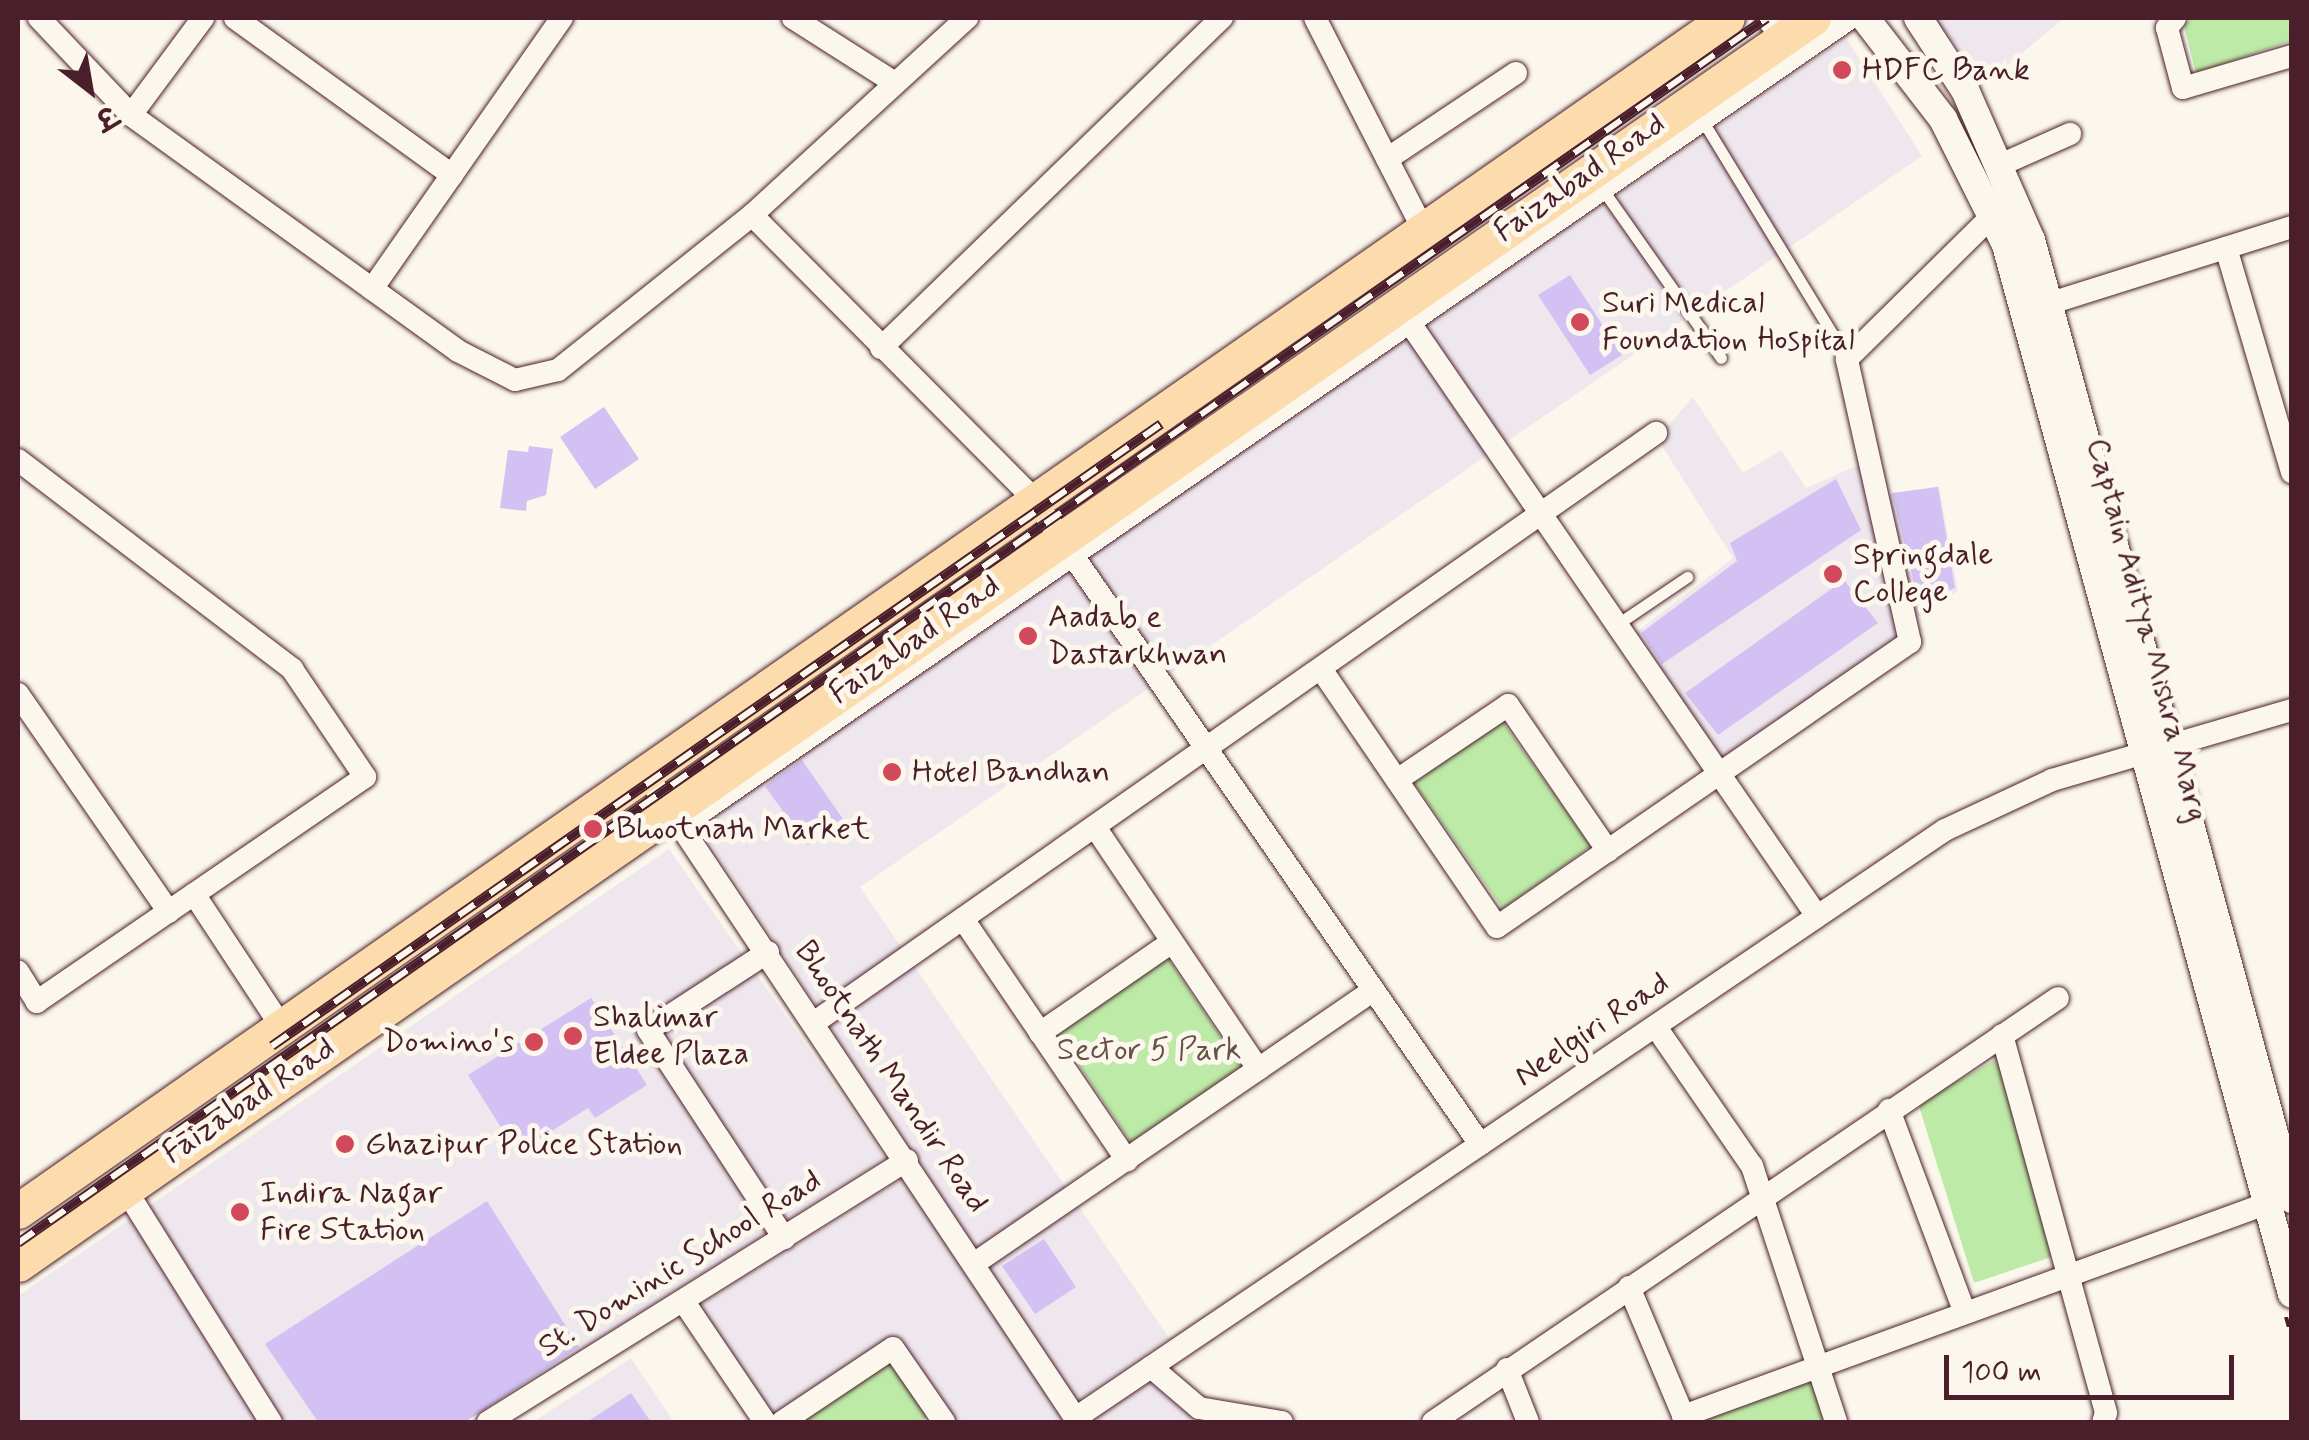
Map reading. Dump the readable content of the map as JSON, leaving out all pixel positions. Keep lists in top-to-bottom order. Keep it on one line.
{"streets":{"main road":["Faizabad Road"],"street":["Captain Aditya Mishra Marg","Neelgiri Road","Bhootnath Mandir Road","St. Dominic School Road"]},"crossings":[["Faizabad Road","Bhootnath Mandir Road"],["Captain Aditya Mishra Marg","Neelgiri Road"],["Neelgiri Road","Bhootnath Mandir Road"],["Bhootnath Mandir Road","St. Dominic School Road"]],"parks":["Sector 5 Park"],"places":["HDFC Bank","Suri Medical Foundation Hospital","Springdale College","Aadab e Dastarkhwan","Hotel Bandhan","Bhootnath Market","Shalimar Eldee Plaza","Domino's","Ghazipur Police Station","Indira Nagar Fire Station"],"scale_bar":"100 m","north":"bottom right"}
